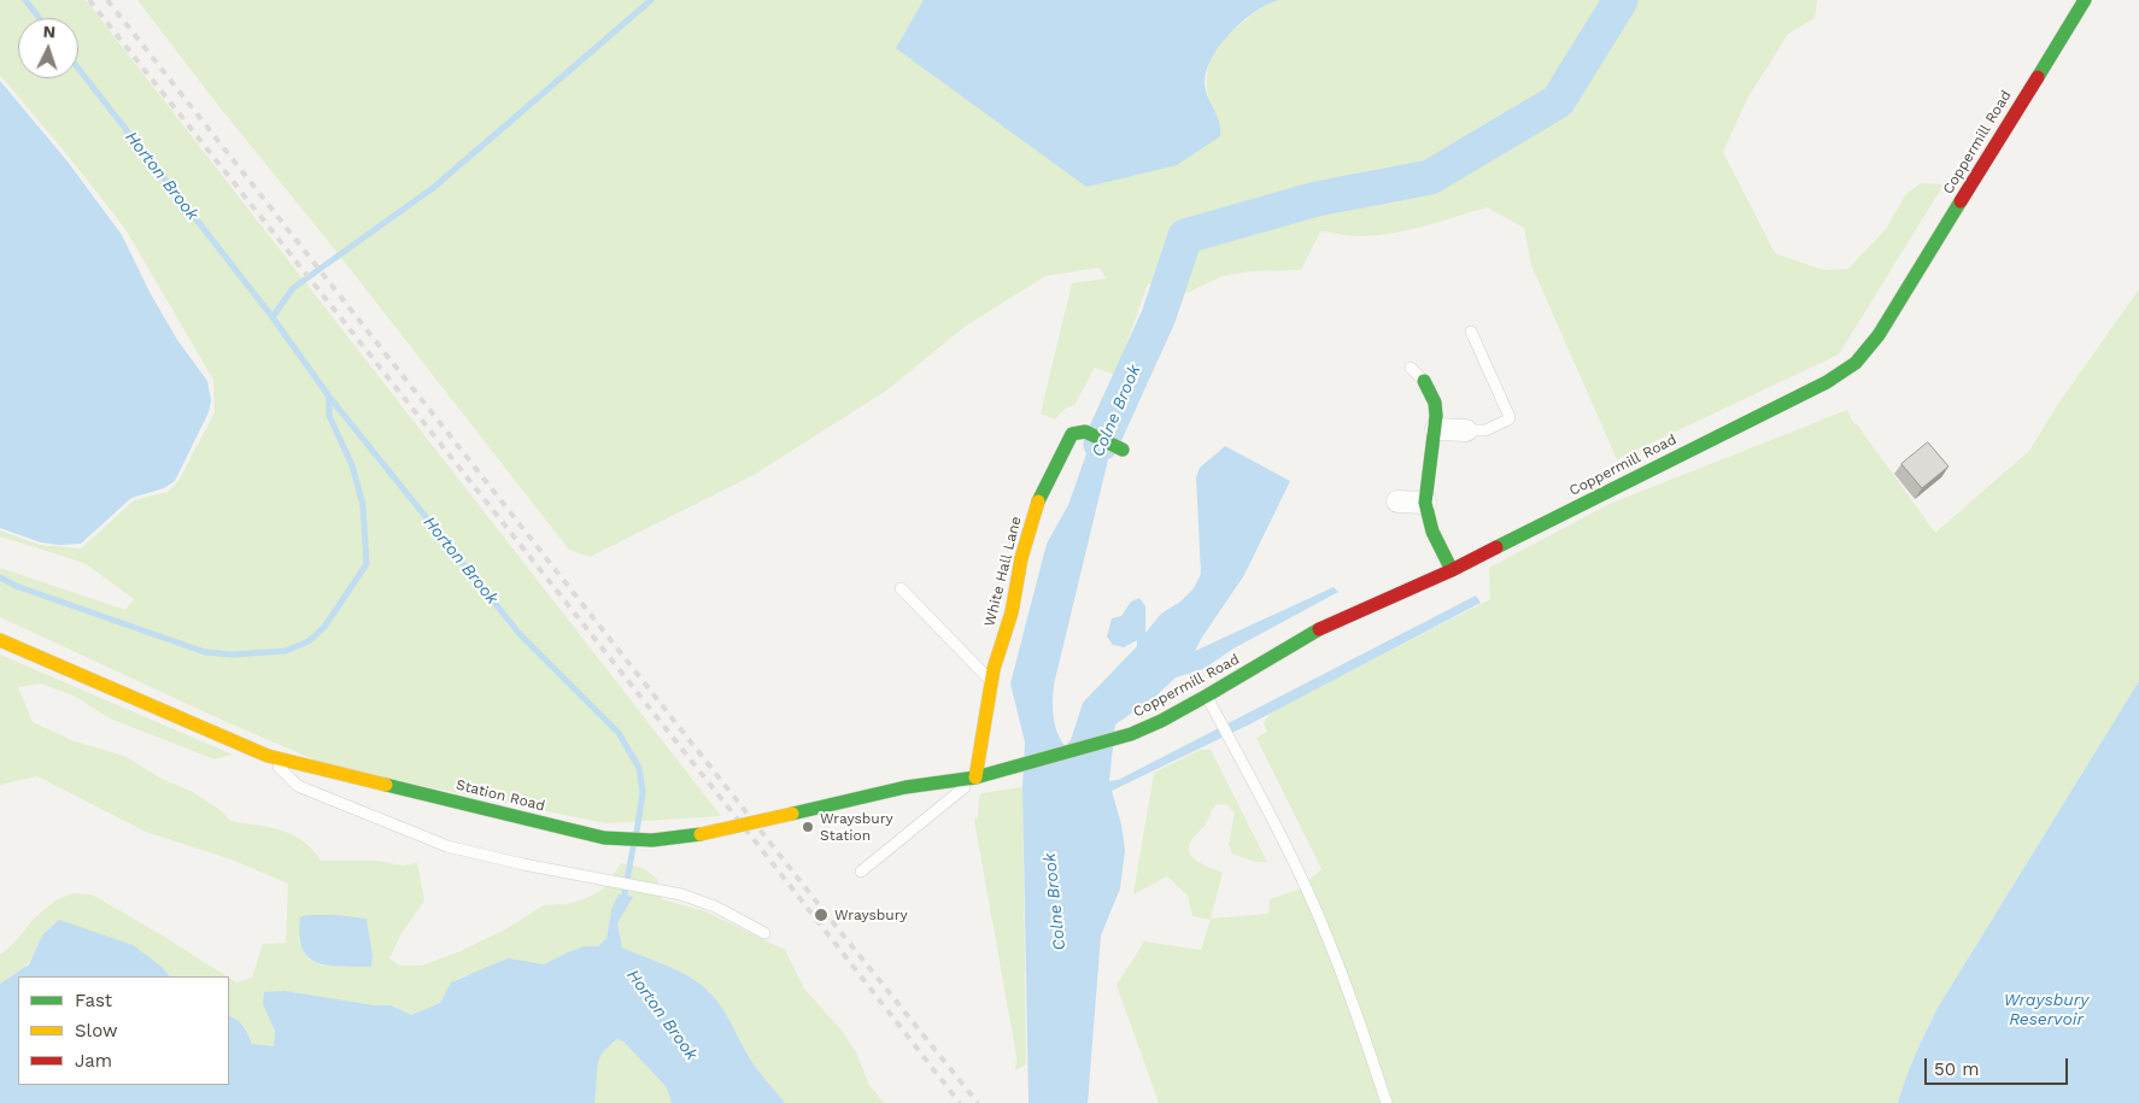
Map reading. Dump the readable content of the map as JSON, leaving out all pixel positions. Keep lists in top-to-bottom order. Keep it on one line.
{"streets":{"street":["Coppermill Road","White Hall Lane","Station Road"]},"crossings":[["Coppermill Road","Station Road"],["White Hall Lane","Station Road"]],"water":["Horton Brook","Colne Brook","Wraysbury Reservoir"],"places":["Wraysbury Station","Wraysbury"],"legend":["Fast","Slow","Jam"],"scale_bar":"50 m","north":"top"}
